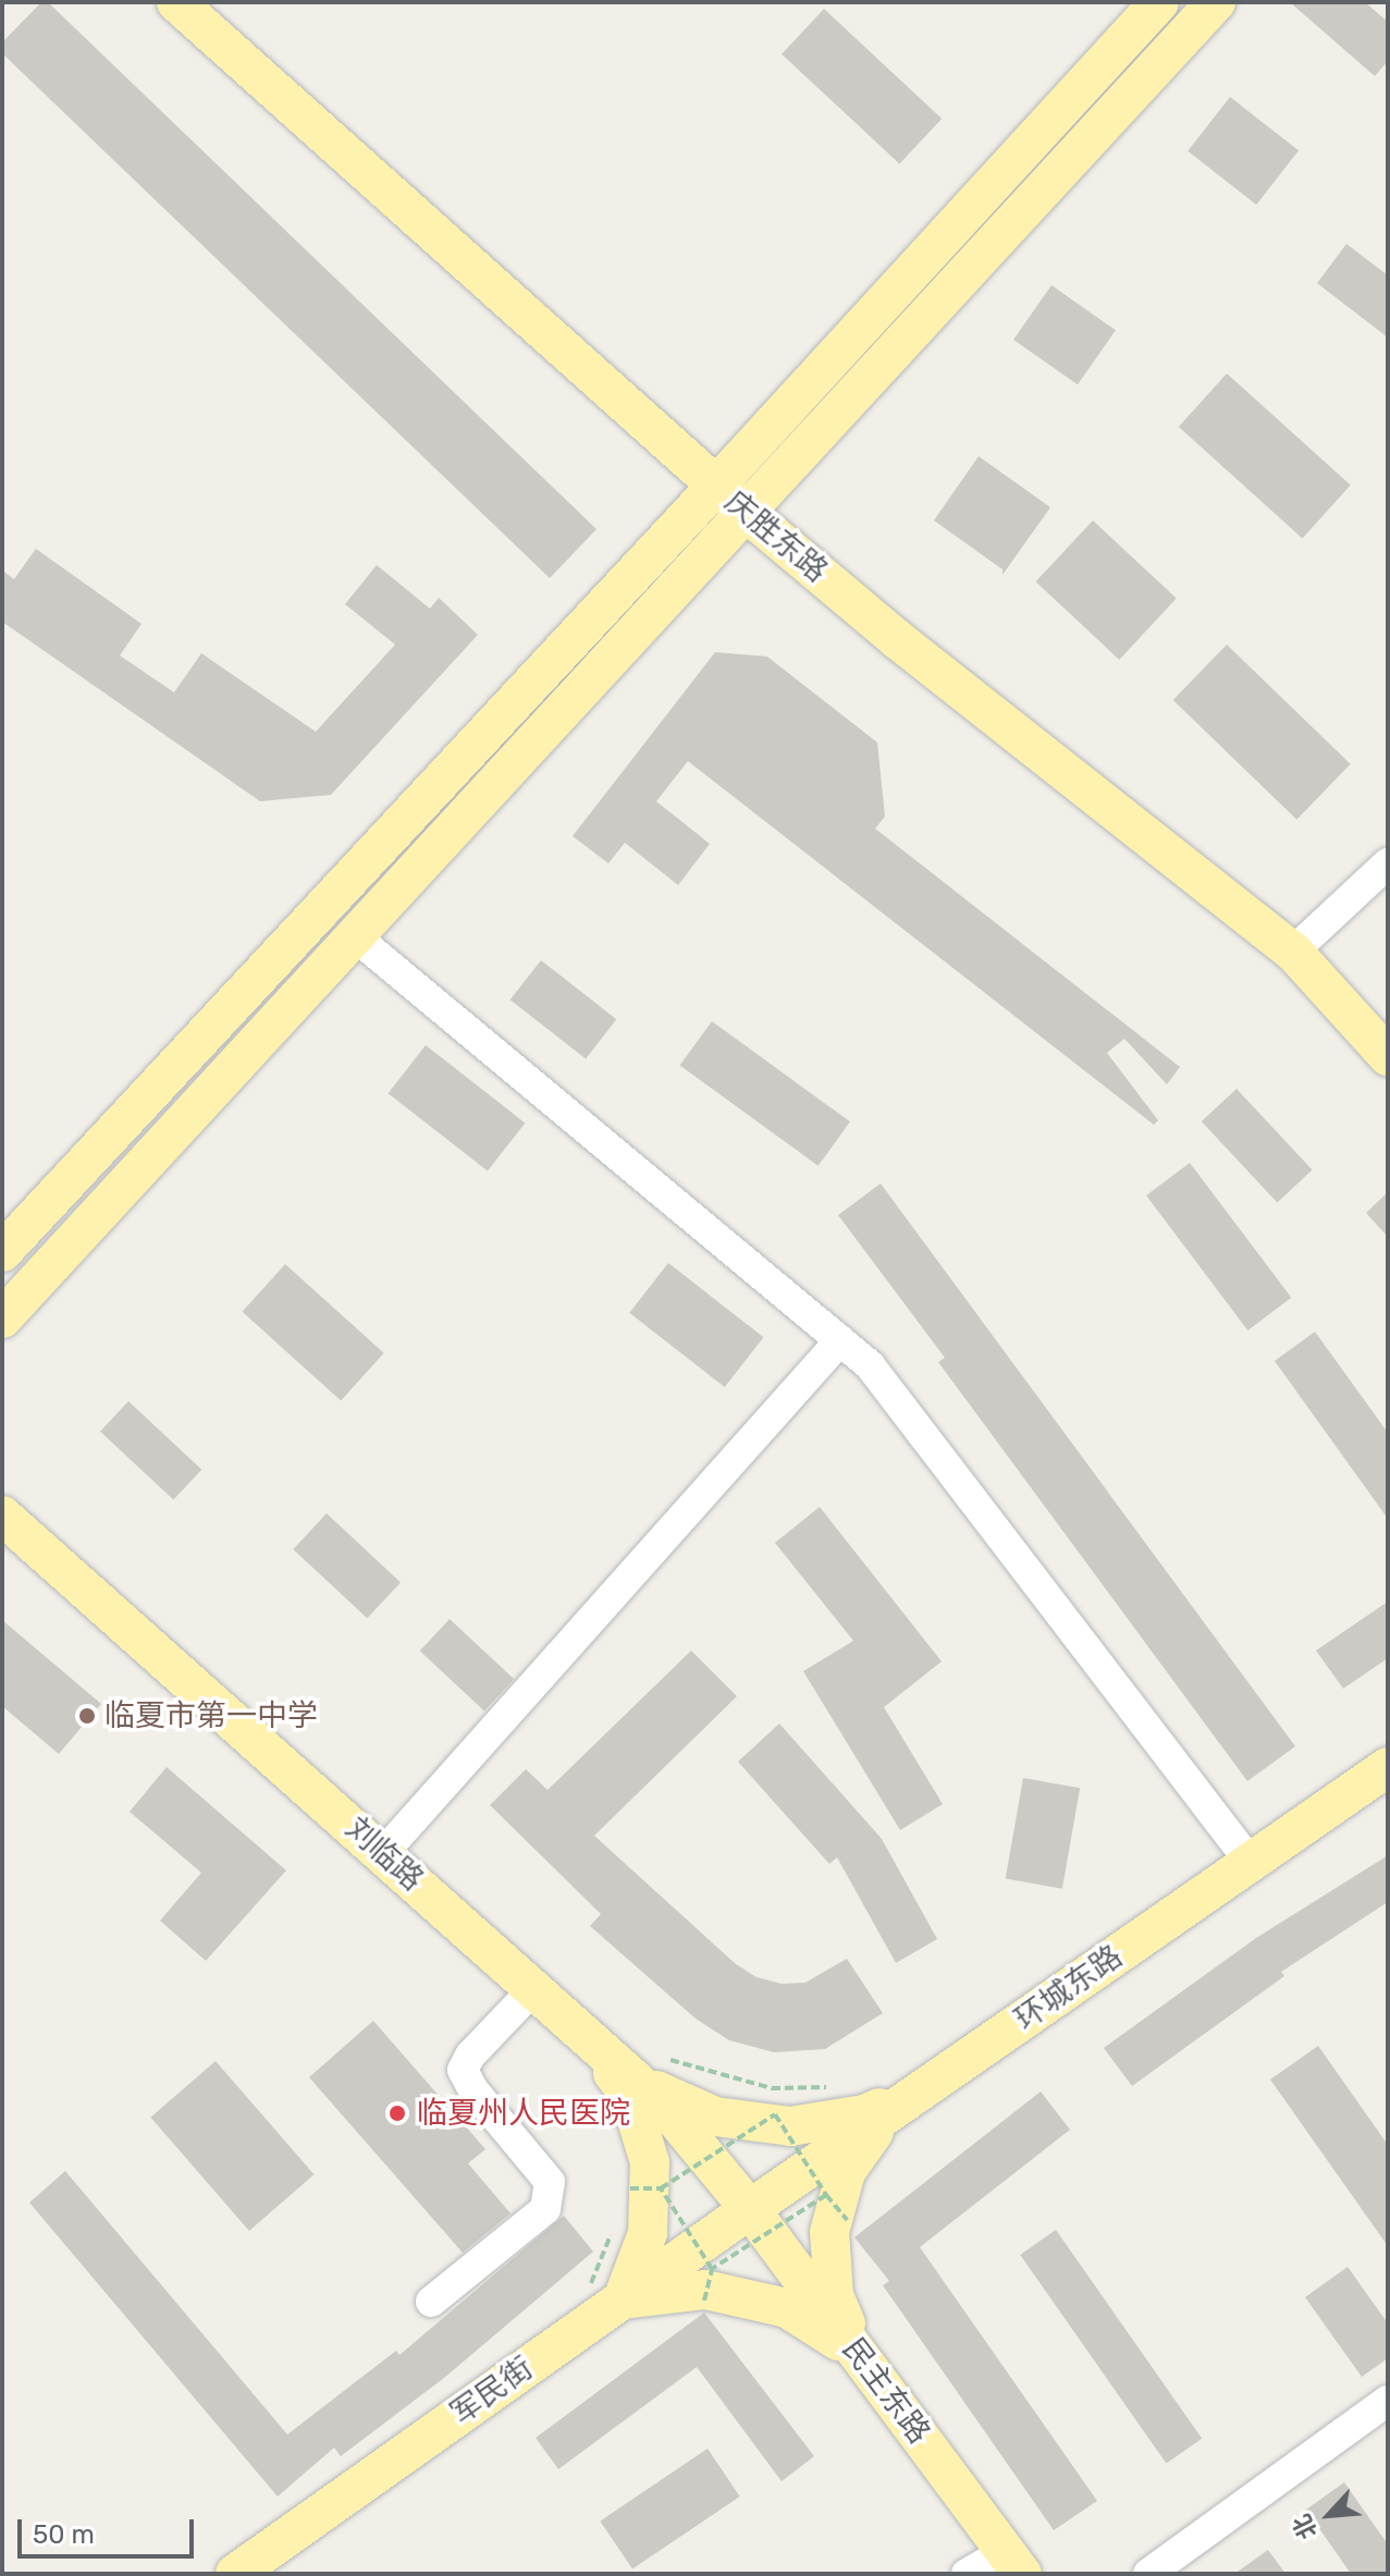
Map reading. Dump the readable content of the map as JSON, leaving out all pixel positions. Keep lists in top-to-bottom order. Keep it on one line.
{"streets":{"main road":["庆胜东路","刘临路","环城东路","军民街","民主东路"]},"crossings":[["刘临路","环城东路"],["刘临路","军民街"],["刘临路","民主东路"],["环城东路","军民街"],["环城东路","民主东路"],["军民街","民主东路"]],"places":["临夏市第一中学","临夏州人民医院"],"scale_bar":"50 m","north":"bottom left"}
